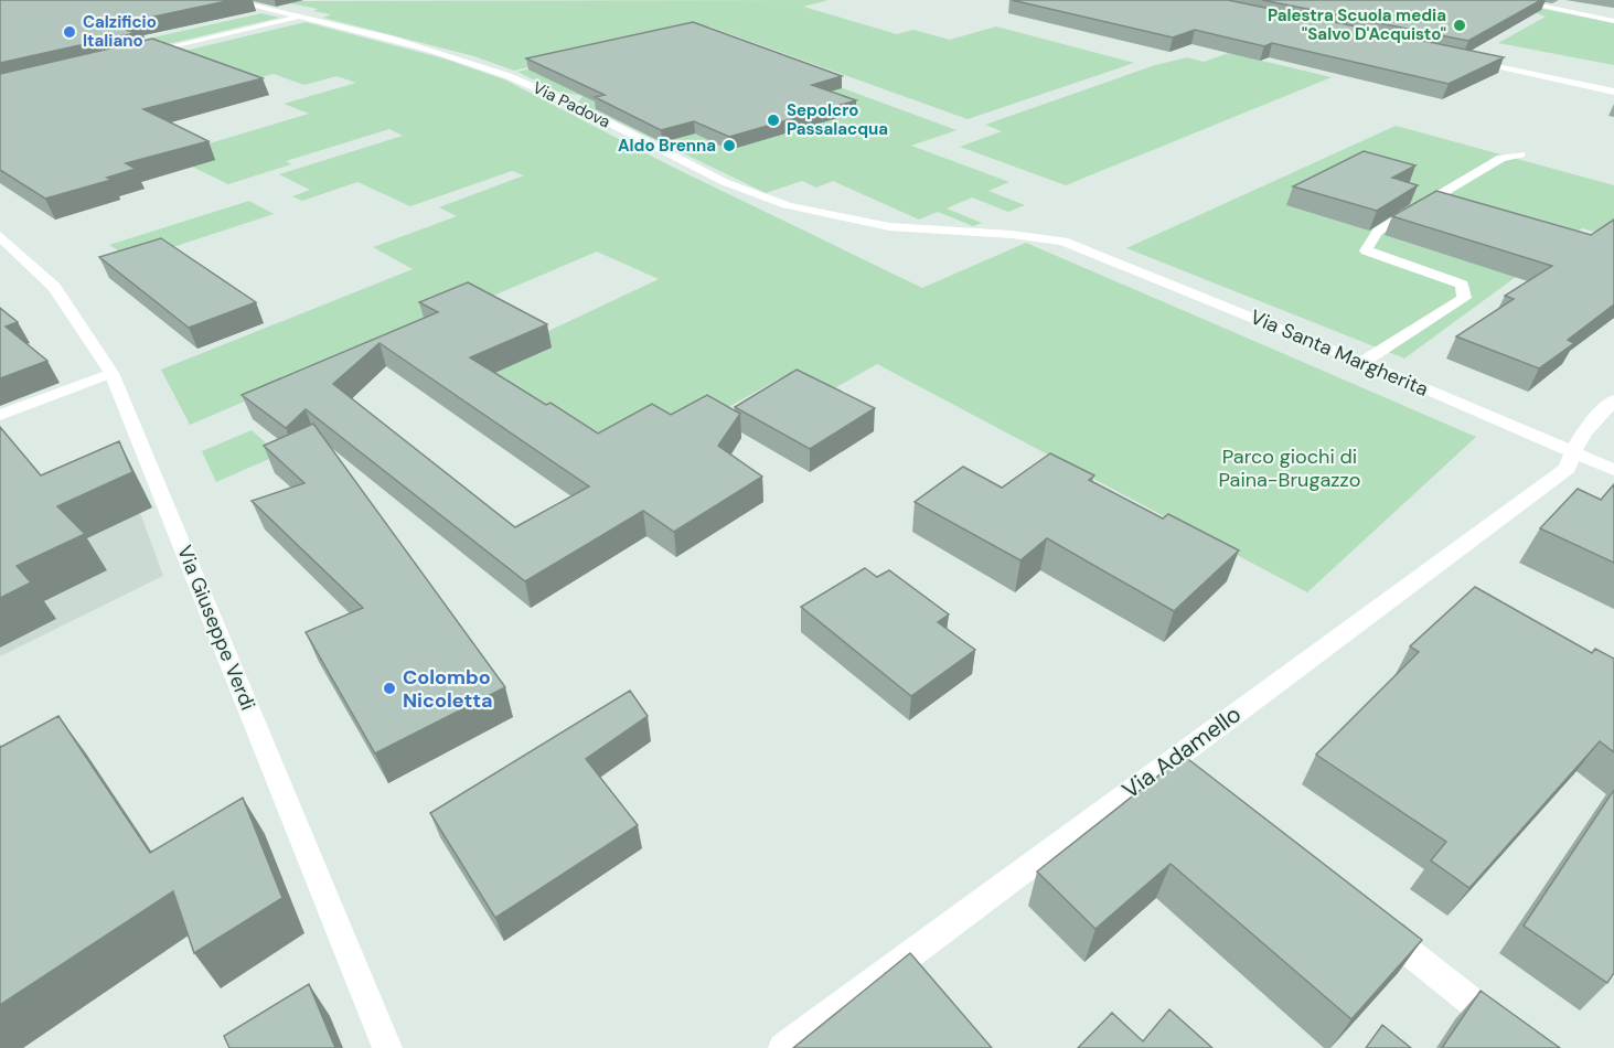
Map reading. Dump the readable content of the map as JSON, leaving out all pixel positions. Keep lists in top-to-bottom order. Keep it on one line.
{"streets":{"street":["Via Padova","Via Santa Margherita","Via Giuseppe Verdi","Via Adamello"]},"crossings":[["Via Padova","Via Santa Margherita"],["Via Santa Margherita","Via Adamello"]],"parks":["Parco giochi di Paina-Brugazzo"],"places":["Palestra Scuola media \"Salvo D'Acquisto\"","Calzificio Italiano","Sepolcro Passalacqua","Aldo Brenna","Colombo Nicoletta"]}
